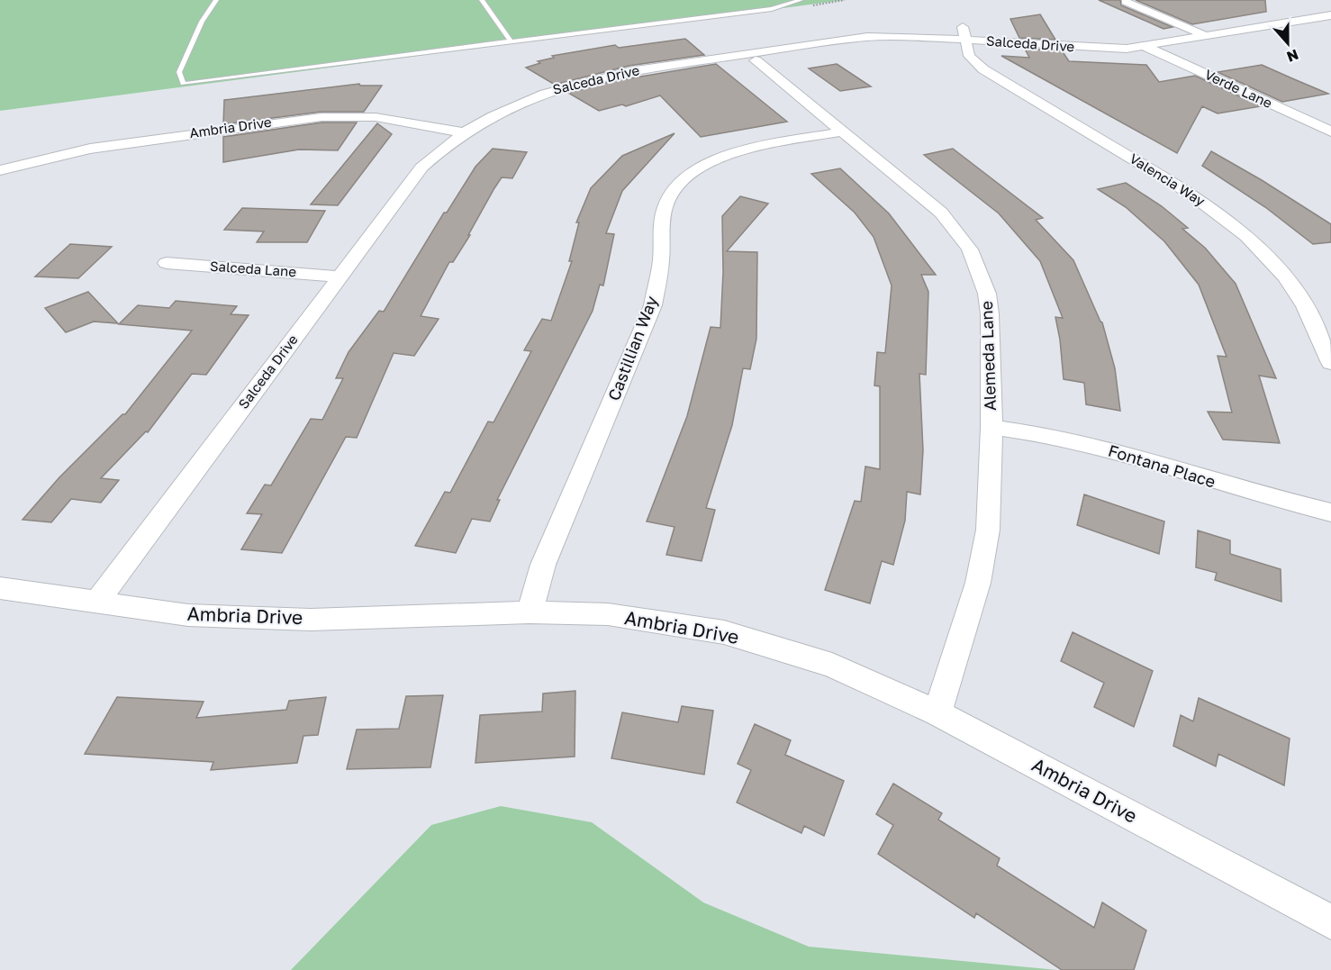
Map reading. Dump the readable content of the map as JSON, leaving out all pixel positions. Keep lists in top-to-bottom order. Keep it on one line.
{"streets":{"street":["Salceda Drive","Verde Lane","Ambria Drive","Valencia Way","Salceda Lane","Castillian Way","Alemeda Lane","Fontana Place"]},"crossings":[["Salceda Drive","Verde Lane"],["Salceda Drive","Ambria Drive"],["Salceda Drive","Valencia Way"],["Salceda Drive","Salceda Lane"],["Ambria Drive","Castillian Way"],["Ambria Drive","Alemeda Lane"],["Castillian Way","Alemeda Lane"],["Alemeda Lane","Fontana Place"]],"north":"bottom"}
